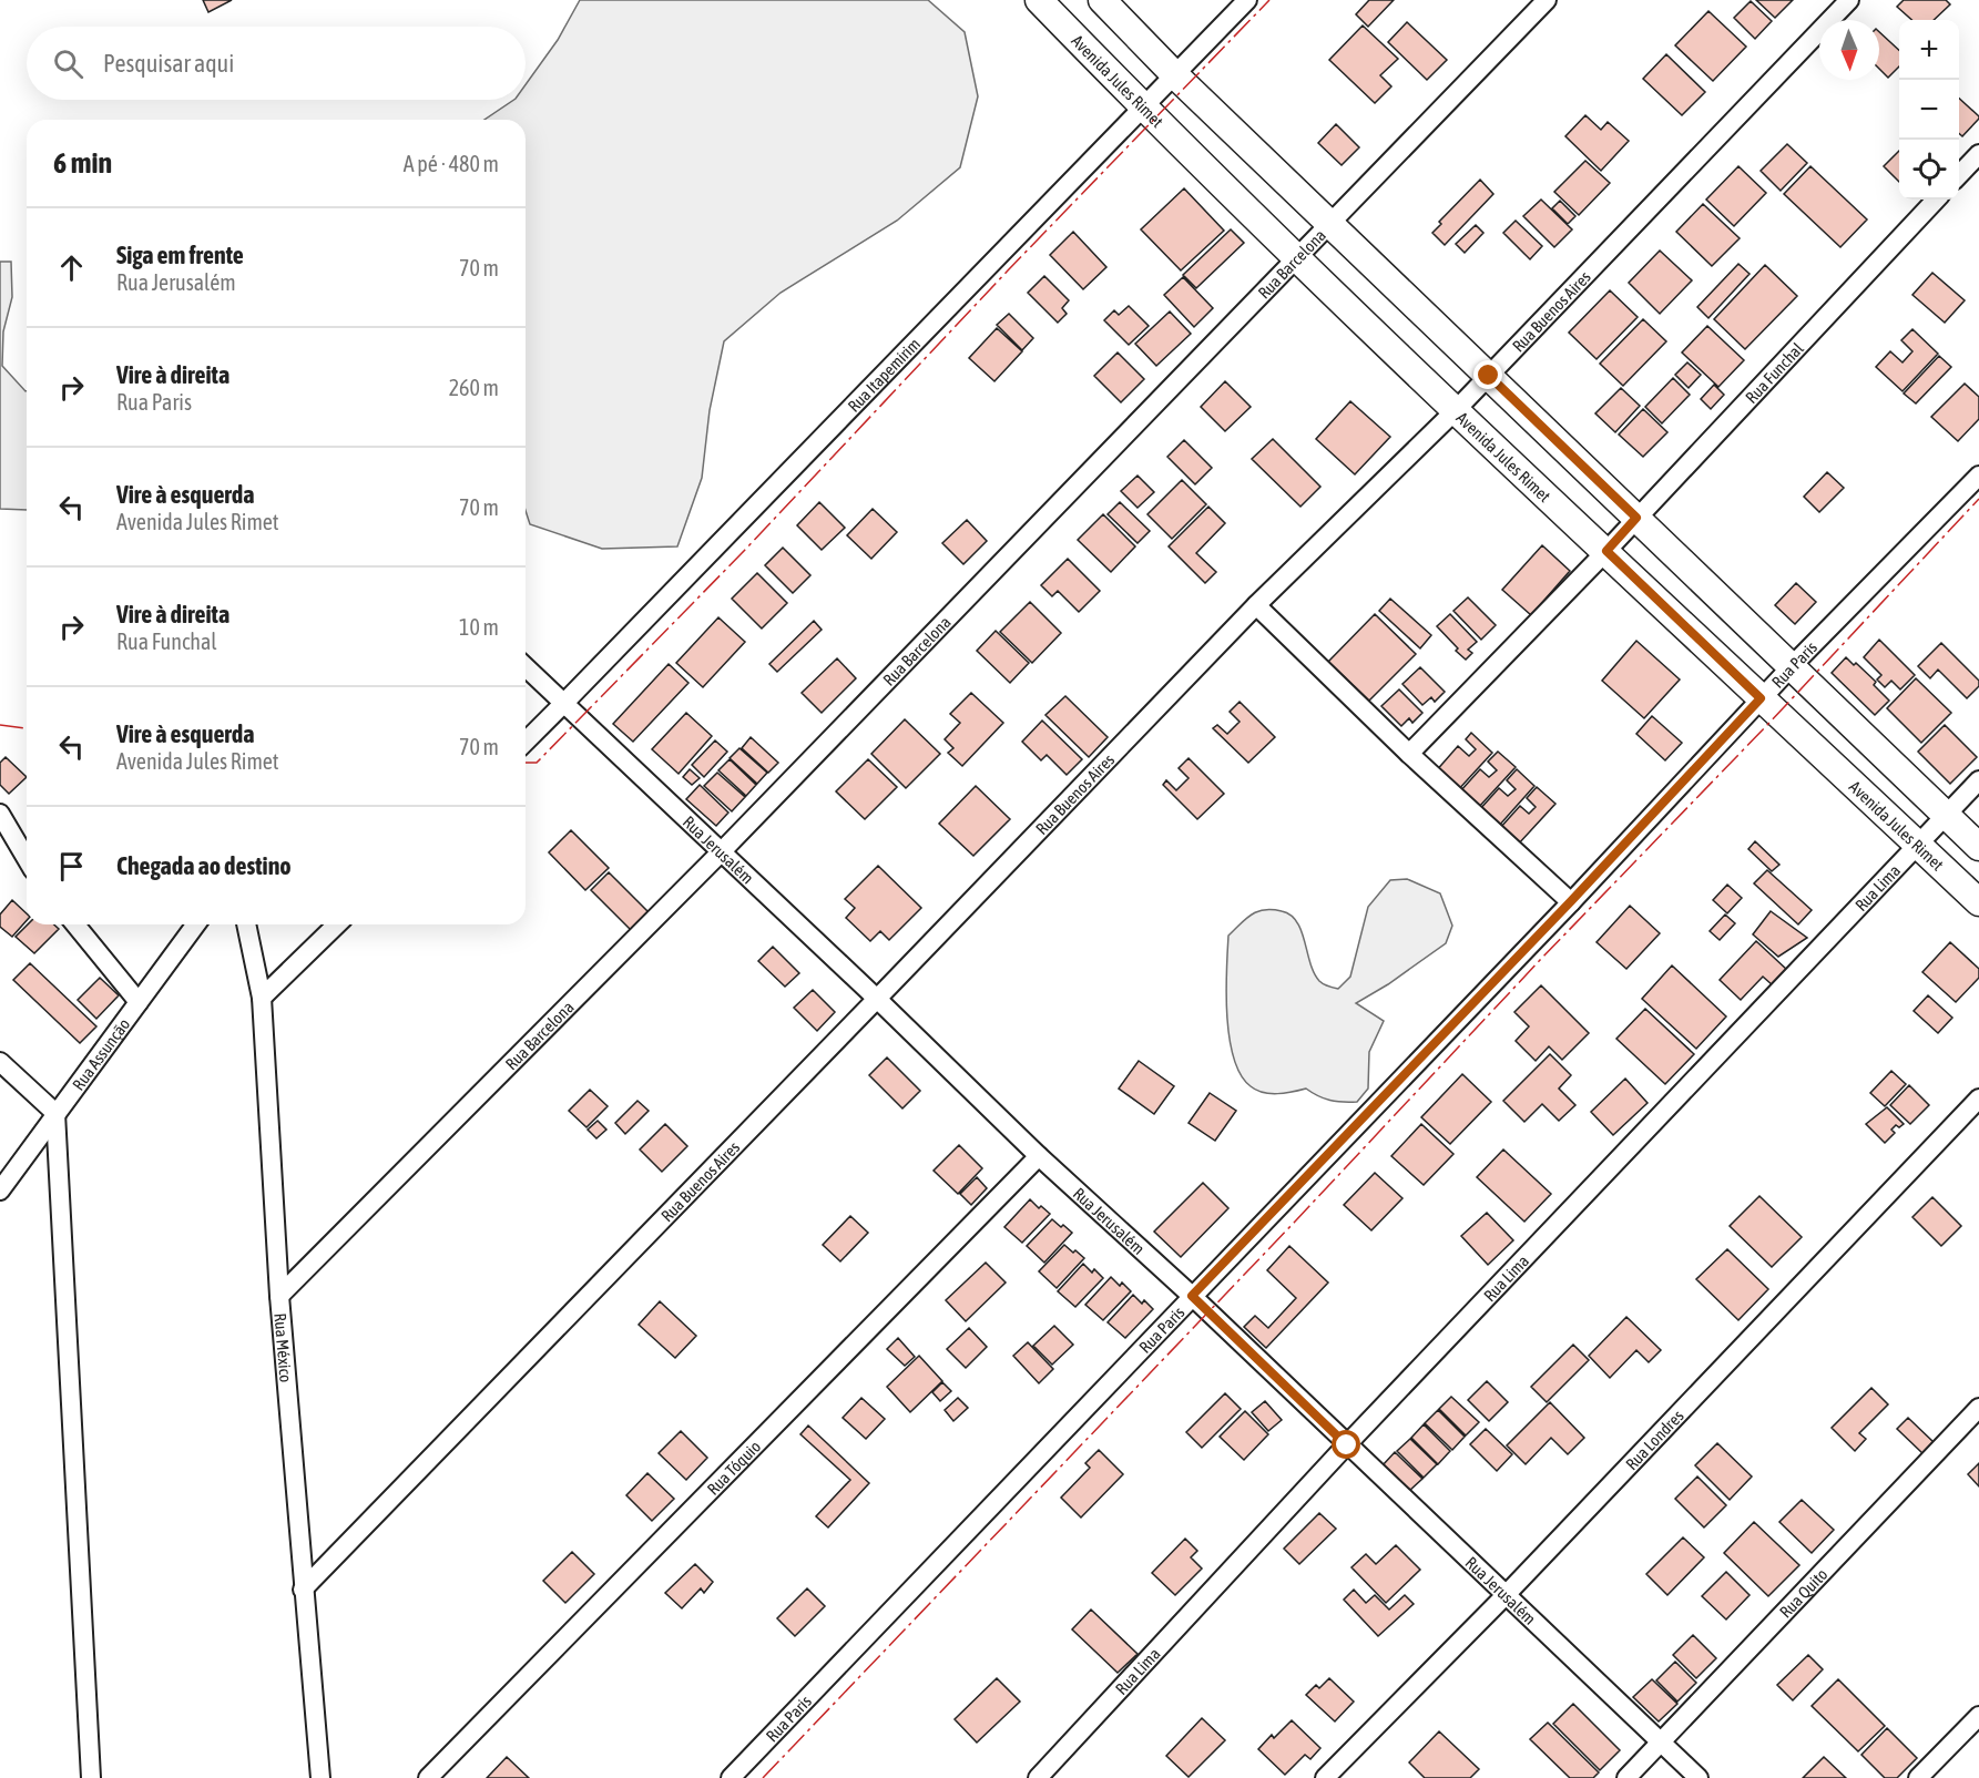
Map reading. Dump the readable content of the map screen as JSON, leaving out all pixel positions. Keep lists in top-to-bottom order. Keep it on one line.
{"streets":{"main road":["Avenida Jules Rimet"],"street":["Rua Barcelona","Rua Buenos Aires","Rua Funchal","Rua Itapemirim","Rua Paris","Rua Jerusalém","Rua Lima","Rua Assunção","Rua México","Rua Londres","Rua Tóquio","Rua Quito"]},"crossings":[["Avenida Jules Rimet","Rua Barcelona"],["Avenida Jules Rimet","Rua Buenos Aires"],["Avenida Jules Rimet","Rua Funchal"],["Avenida Jules Rimet","Rua Itapemirim"],["Avenida Jules Rimet","Rua Paris"],["Avenida Jules Rimet","Rua Lima"],["Rua Barcelona","Rua Jerusalém"],["Rua Barcelona","Rua México"],["Rua Buenos Aires","Rua Jerusalém"],["Rua Buenos Aires","Rua México"],["Rua Itapemirim","Rua Jerusalém"],["Rua Paris","Rua Jerusalém"],["Rua Jerusalém","Rua Lima"],["Rua Jerusalém","Rua Londres"],["Rua Jerusalém","Rua Tóquio"],["Rua Jerusalém","Rua Quito"]],"north":"bottom","page":{"map_buttons":["+","−"],"search":"Pesquisar aqui","heading":["6 min","A pé · 480 m"],"list":[["Siga em frente","Rua Jerusalém","70 m"],["Vire à direita","Rua Paris","260 m"],["Vire à esquerda","Avenida Jules Rimet","70 m"],["Vire à direita","Rua Funchal","10 m"],["Vire à esquerda","Avenida Jules Rimet","70 m"],"Chegada ao destino"]}}
